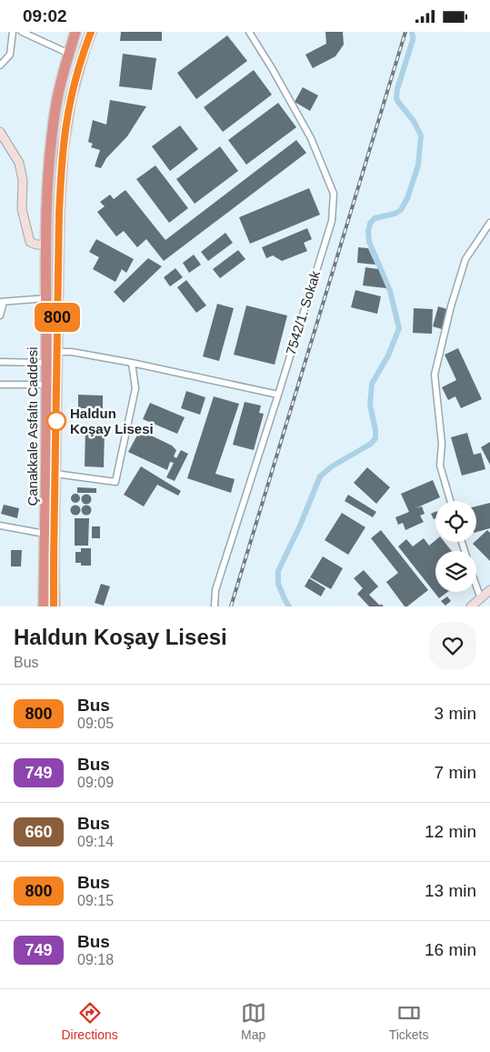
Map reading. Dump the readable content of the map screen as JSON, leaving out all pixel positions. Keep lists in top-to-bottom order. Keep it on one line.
{"streets":{"highway":["Çanakkale Asfaltı Caddesi"],"street":["7542/1. Sokak"]},"places":["Haldun Koşay Lisesi"],"lines":["bus line 800"],"page":{"status":"09:02","on_map":"800","heading":["Haldun Koşay Lisesi","Bus"],"list":[{"mark":"800","name":"Bus","note":"09:05","value":"3 min"},{"mark":"749","name":"Bus","note":"09:09","value":"7 min"},{"mark":"660","name":"Bus","note":"09:14","value":"12 min"},{"mark":"800","name":"Bus","note":"09:15","value":"13 min"},{"mark":"749","name":"Bus","note":"09:18","value":"16 min"}],"tabs":["Directions","Map","Tickets"]}}
